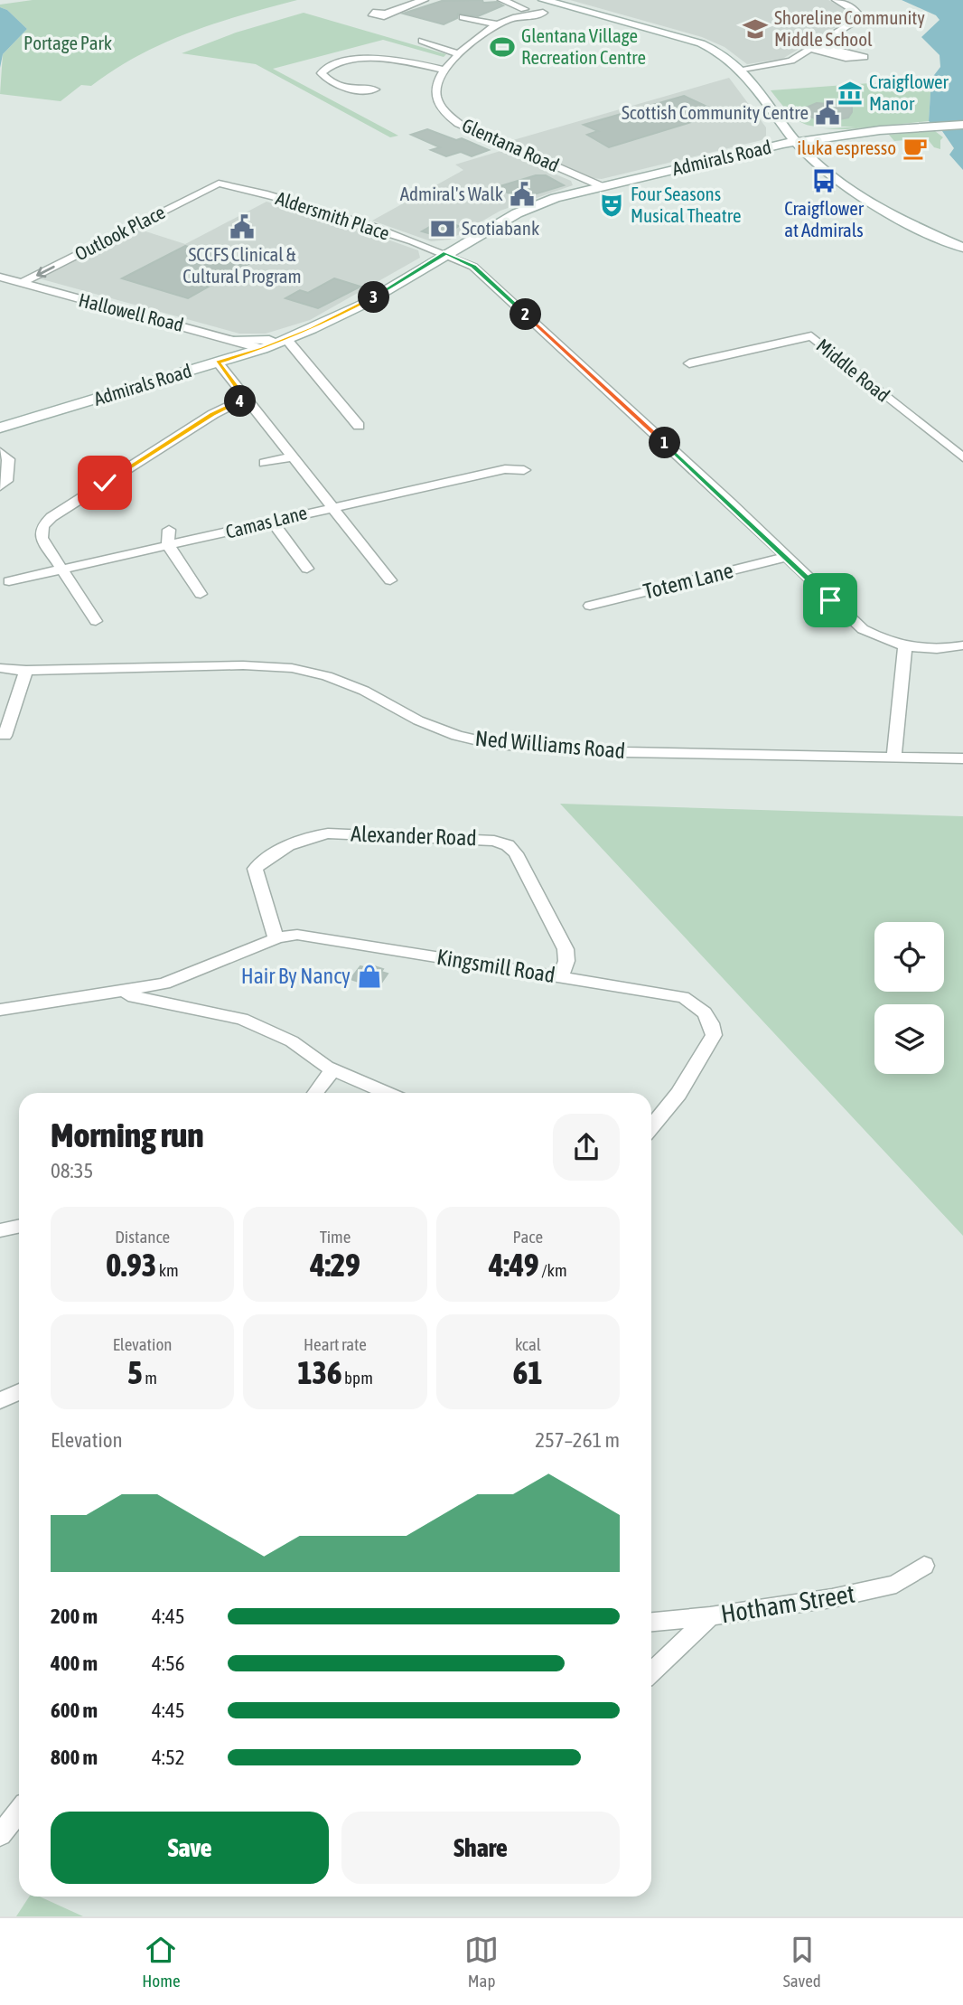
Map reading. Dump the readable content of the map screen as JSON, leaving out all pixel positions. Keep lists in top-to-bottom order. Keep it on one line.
{"streets":{"main road":["Admirals Road"],"street":["Glentana Road","Aldersmith Place","Outlook Place","Hallowell Road","Middle Road","Camas Lane","Totem Lane","Ned Williams Road","Alexander Road","Kingsmill Road","Hotham Street"]},"crossings":[["Glentana Road","Admirals Road"],["Admirals Road","Aldersmith Place"],["Admirals Road","Hallowell Road"],["Aldersmith Place","Outlook Place"],["Aldersmith Place","Totem Lane"],["Outlook Place","Hallowell Road"],["Alexander Road","Kingsmill Road"]],"one_way":["Outlook Place"],"parks":["Portage Park"],"places":{"school or university":["Shoreline Community Middle School"],"sports":["Glentana Village Recreation Centre"],"museum":["Craigflower Manor"],"public building":["Scottish Community Centre","Admiral's Walk","SCCFS Clinical & Cultural Program"],"cafe":["iluka espresso"],"bus stop":["Craigflower at Admirals"],"theatre":["Four Seasons Musical Theatre"],"bank":["Scotiabank"],"shop":["Hair By Nancy"]},"page":{"pins":["3","2","4","1"],"heading":["Morning run","08:35"],"stats":[["Distance","0.93 km"],["Time","4:29"],["Pace","4:49 /km"],["Elevation","5 m"],["Heart rate","136 bpm"],["kcal","61"]],"chart":["Elevation","257–261 m"],"list":[{"name":"200 m","note":"4:45"},{"name":"400 m","note":"4:56"},{"name":"600 m","note":"4:45"},{"name":"800 m","note":"4:52"}],"buttons":["Save","Share"],"tabs":["Home","Map","Saved"]}}
